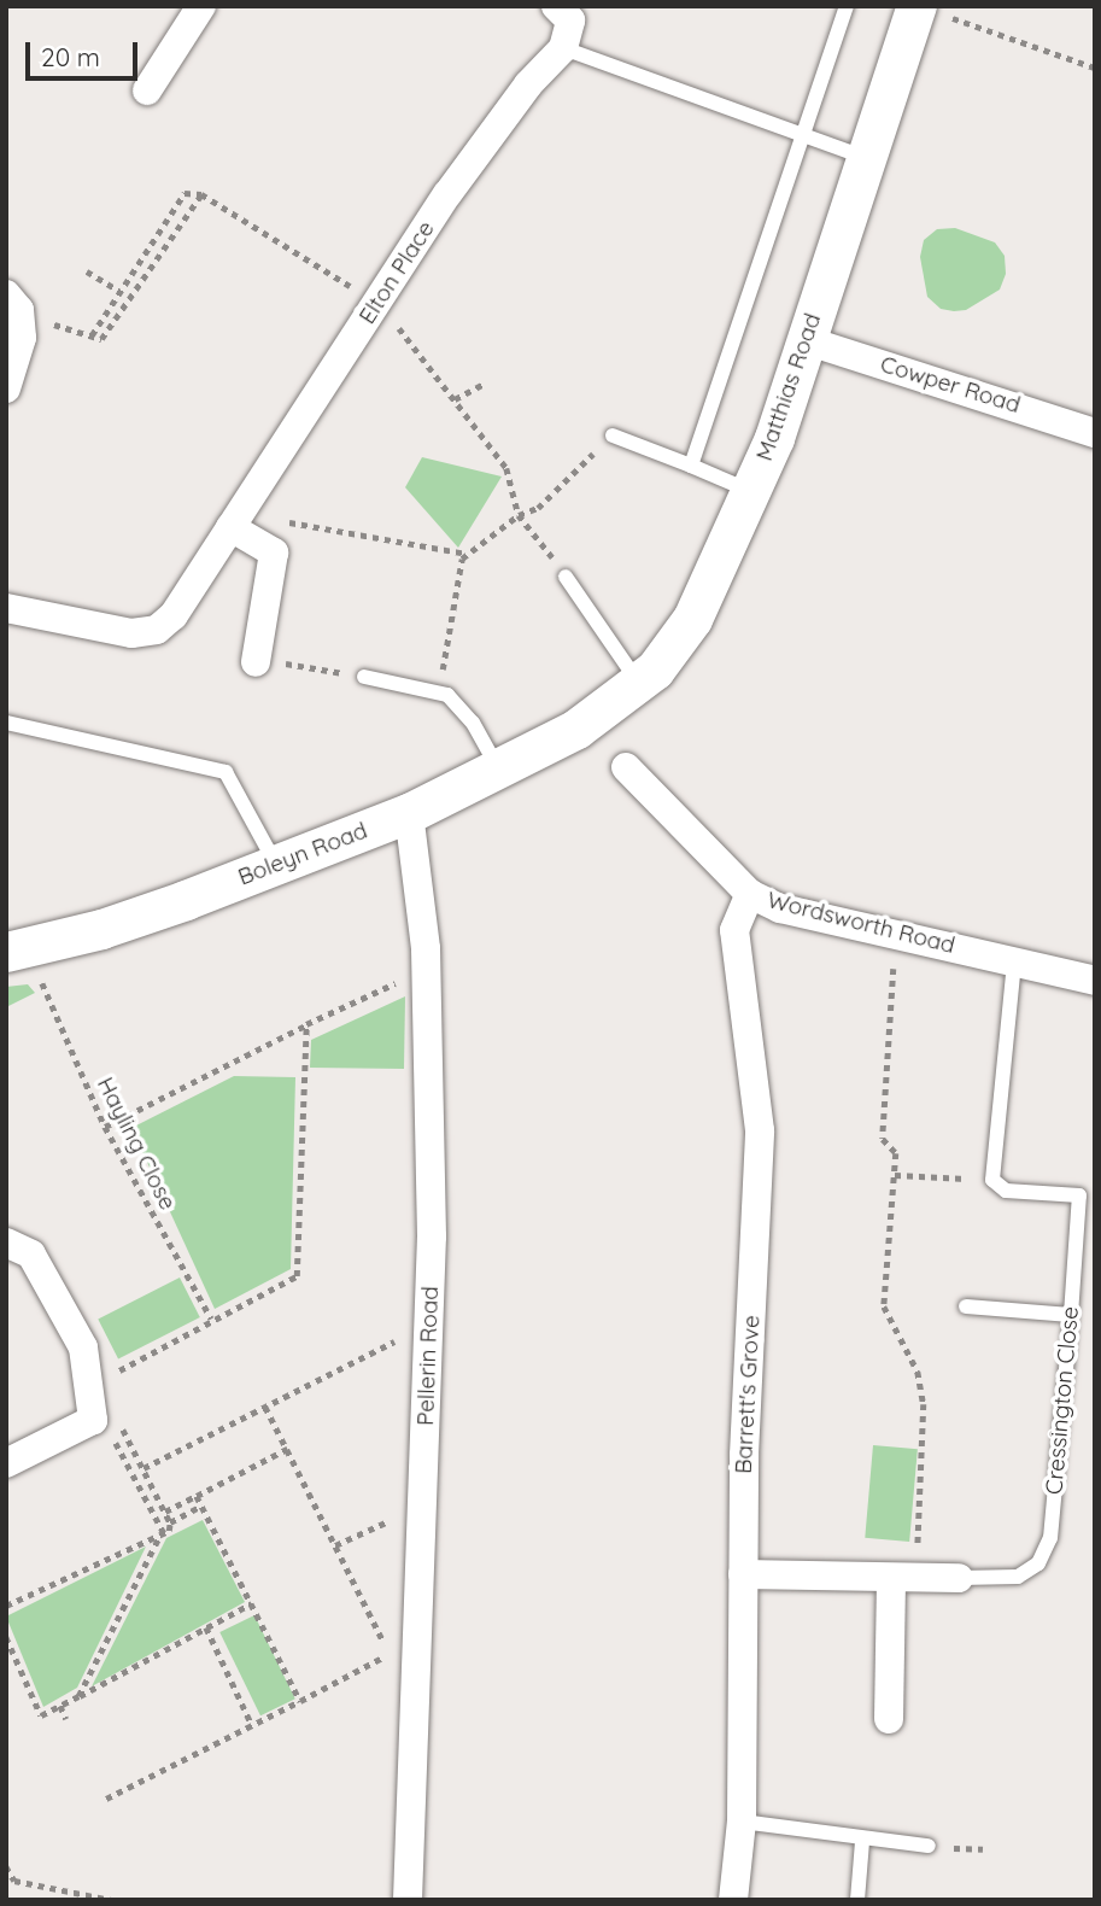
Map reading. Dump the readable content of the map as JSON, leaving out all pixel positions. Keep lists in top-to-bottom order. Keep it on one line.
{"streets":{"street":["Elton Place","Cowper Road","Matthias Road","Boleyn Road","Wordsworth Road","Pellerin Road","Barrett's Grove","Cressington Close"],"path":["Hayling Close"]},"crossings":[["Cowper Road","Matthias Road"],["Matthias Road","Boleyn Road"],["Boleyn Road","Pellerin Road"],["Wordsworth Road","Barrett's Grove"],["Barrett's Grove","Cressington Close"]],"scale_bar":"20 m"}
